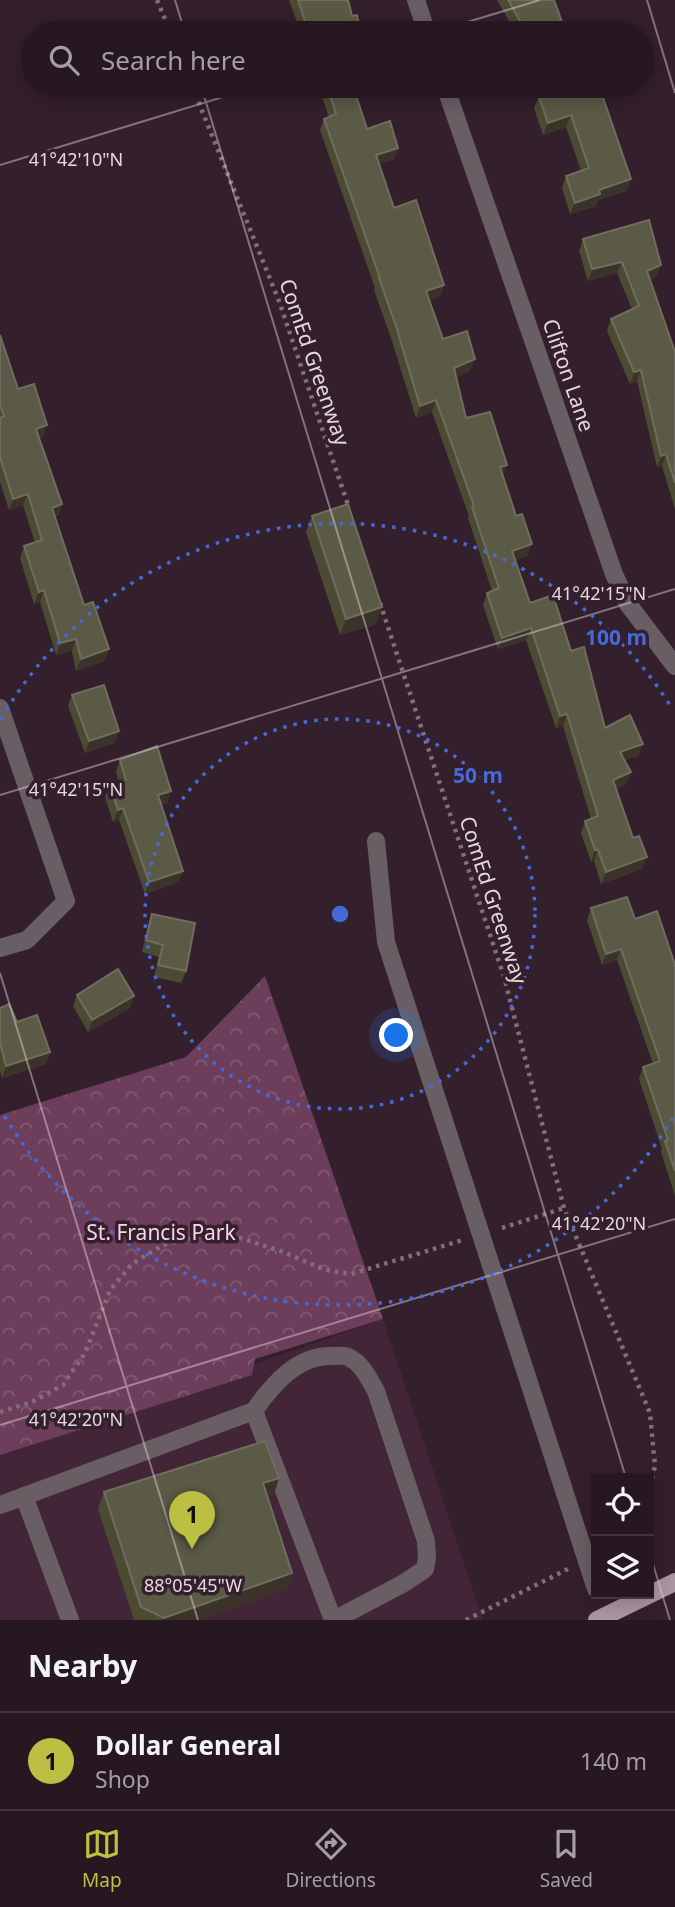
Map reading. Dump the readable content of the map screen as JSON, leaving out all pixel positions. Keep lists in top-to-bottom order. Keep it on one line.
{"streets":{"street":["Clifton Lane"],"path":["ComEd Greenway"]},"parks":["St. Francis Park"],"page":{"search":"Search here","pins":"1","heading":"Nearby","list":[{"mark":"1","name":"Dollar General","note":"Shop","value":"140 m"}],"nav":["Map","Directions","Saved"]},"coordinates":["41°42'10\"N","41°42'15\"N","41°42'20\"N","88°05'45\"W"],"rings":["100 m","50 m"]}
